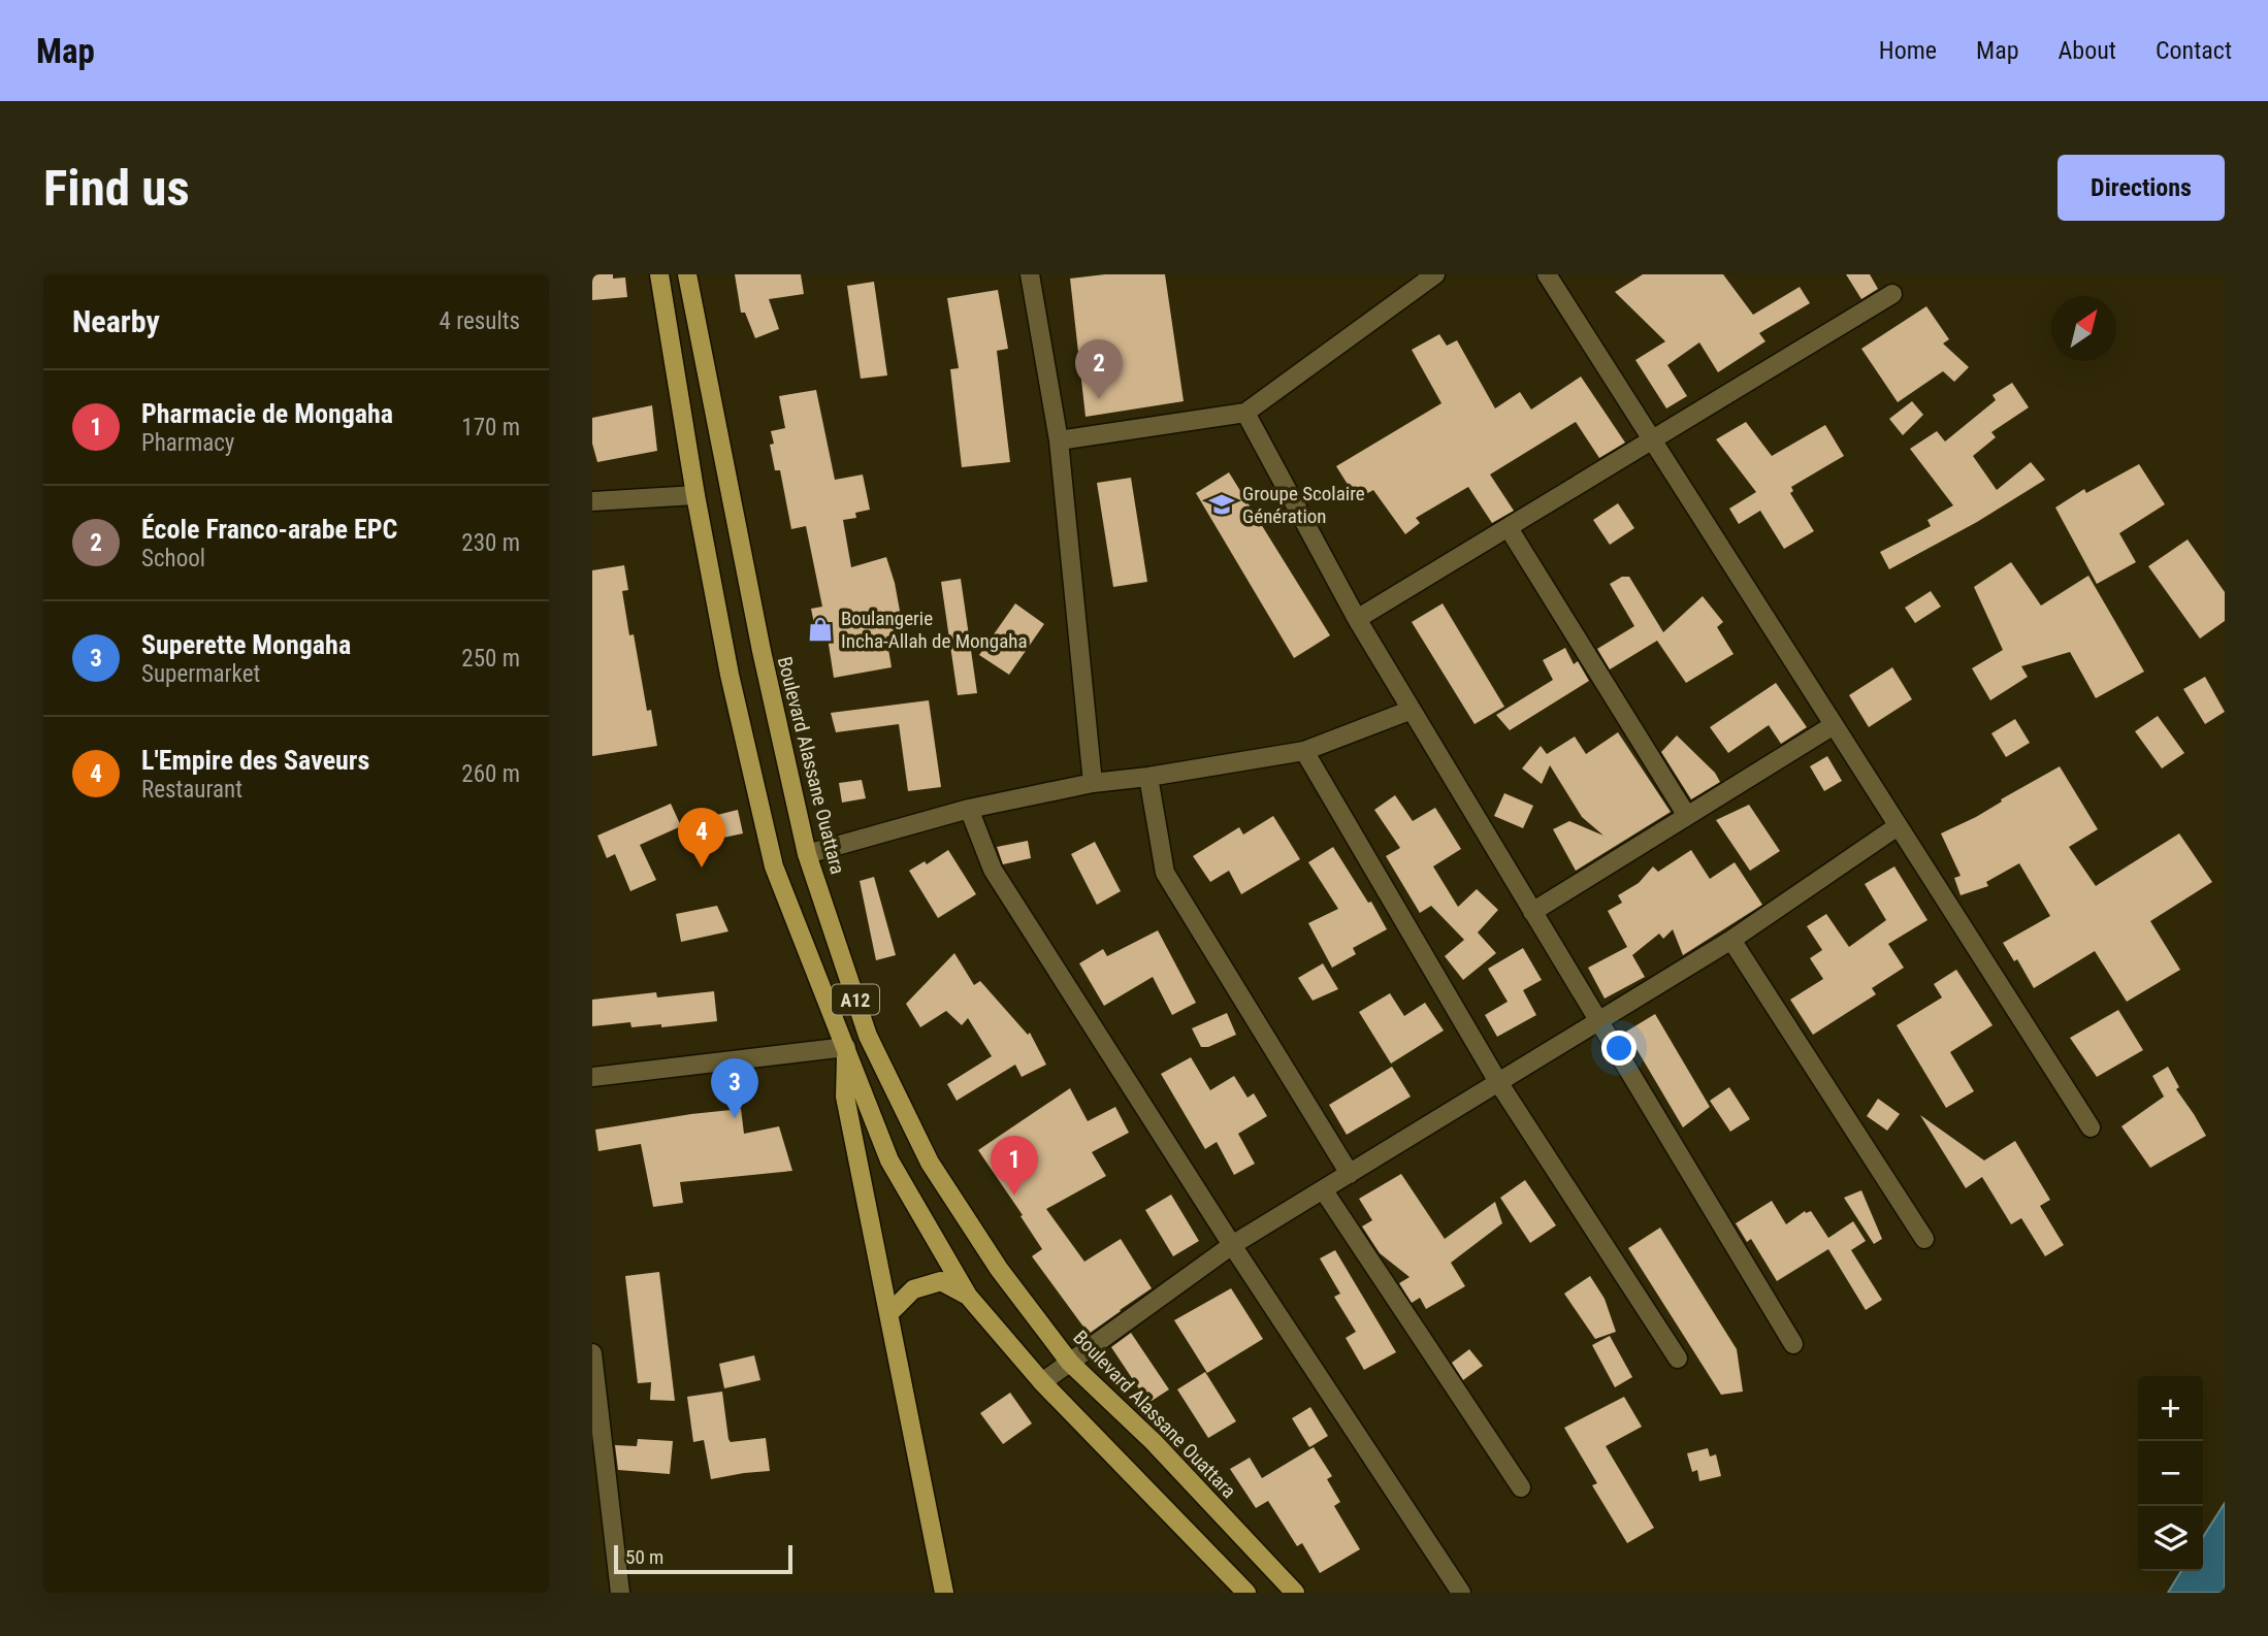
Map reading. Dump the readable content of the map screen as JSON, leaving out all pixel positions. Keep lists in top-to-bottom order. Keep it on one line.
{"streets":{"main road":["Boulevard Alassane Ouattara","A12"]},"crossings":[["Boulevard Alassane Ouattara","A12"]],"places":{"school or university":["Groupe Scolaire Génération"],"shop":["Boulangerie Incha-Allah de Mongaha"]},"scale_bar":"50 m","north":"top right","page":{"header":"Map","nav":["Home","Map","About","Contact"],"buttons":"Directions","title":"Find us","heading":["Nearby","4 results"],"pins":["2","4","3","1"],"list":[{"mark":"1","name":"Pharmacie de Mongaha","note":"Pharmacy","value":"170 m"},{"mark":"2","name":"École Franco-arabe EPC","note":"School","value":"230 m"},{"mark":"3","name":"Superette Mongaha","note":"Supermarket","value":"250 m"},{"mark":"4","name":"L'Empire des Saveurs","note":"Restaurant","value":"260 m"}],"map_buttons":["+","−"],"scale":"50 m"}}
